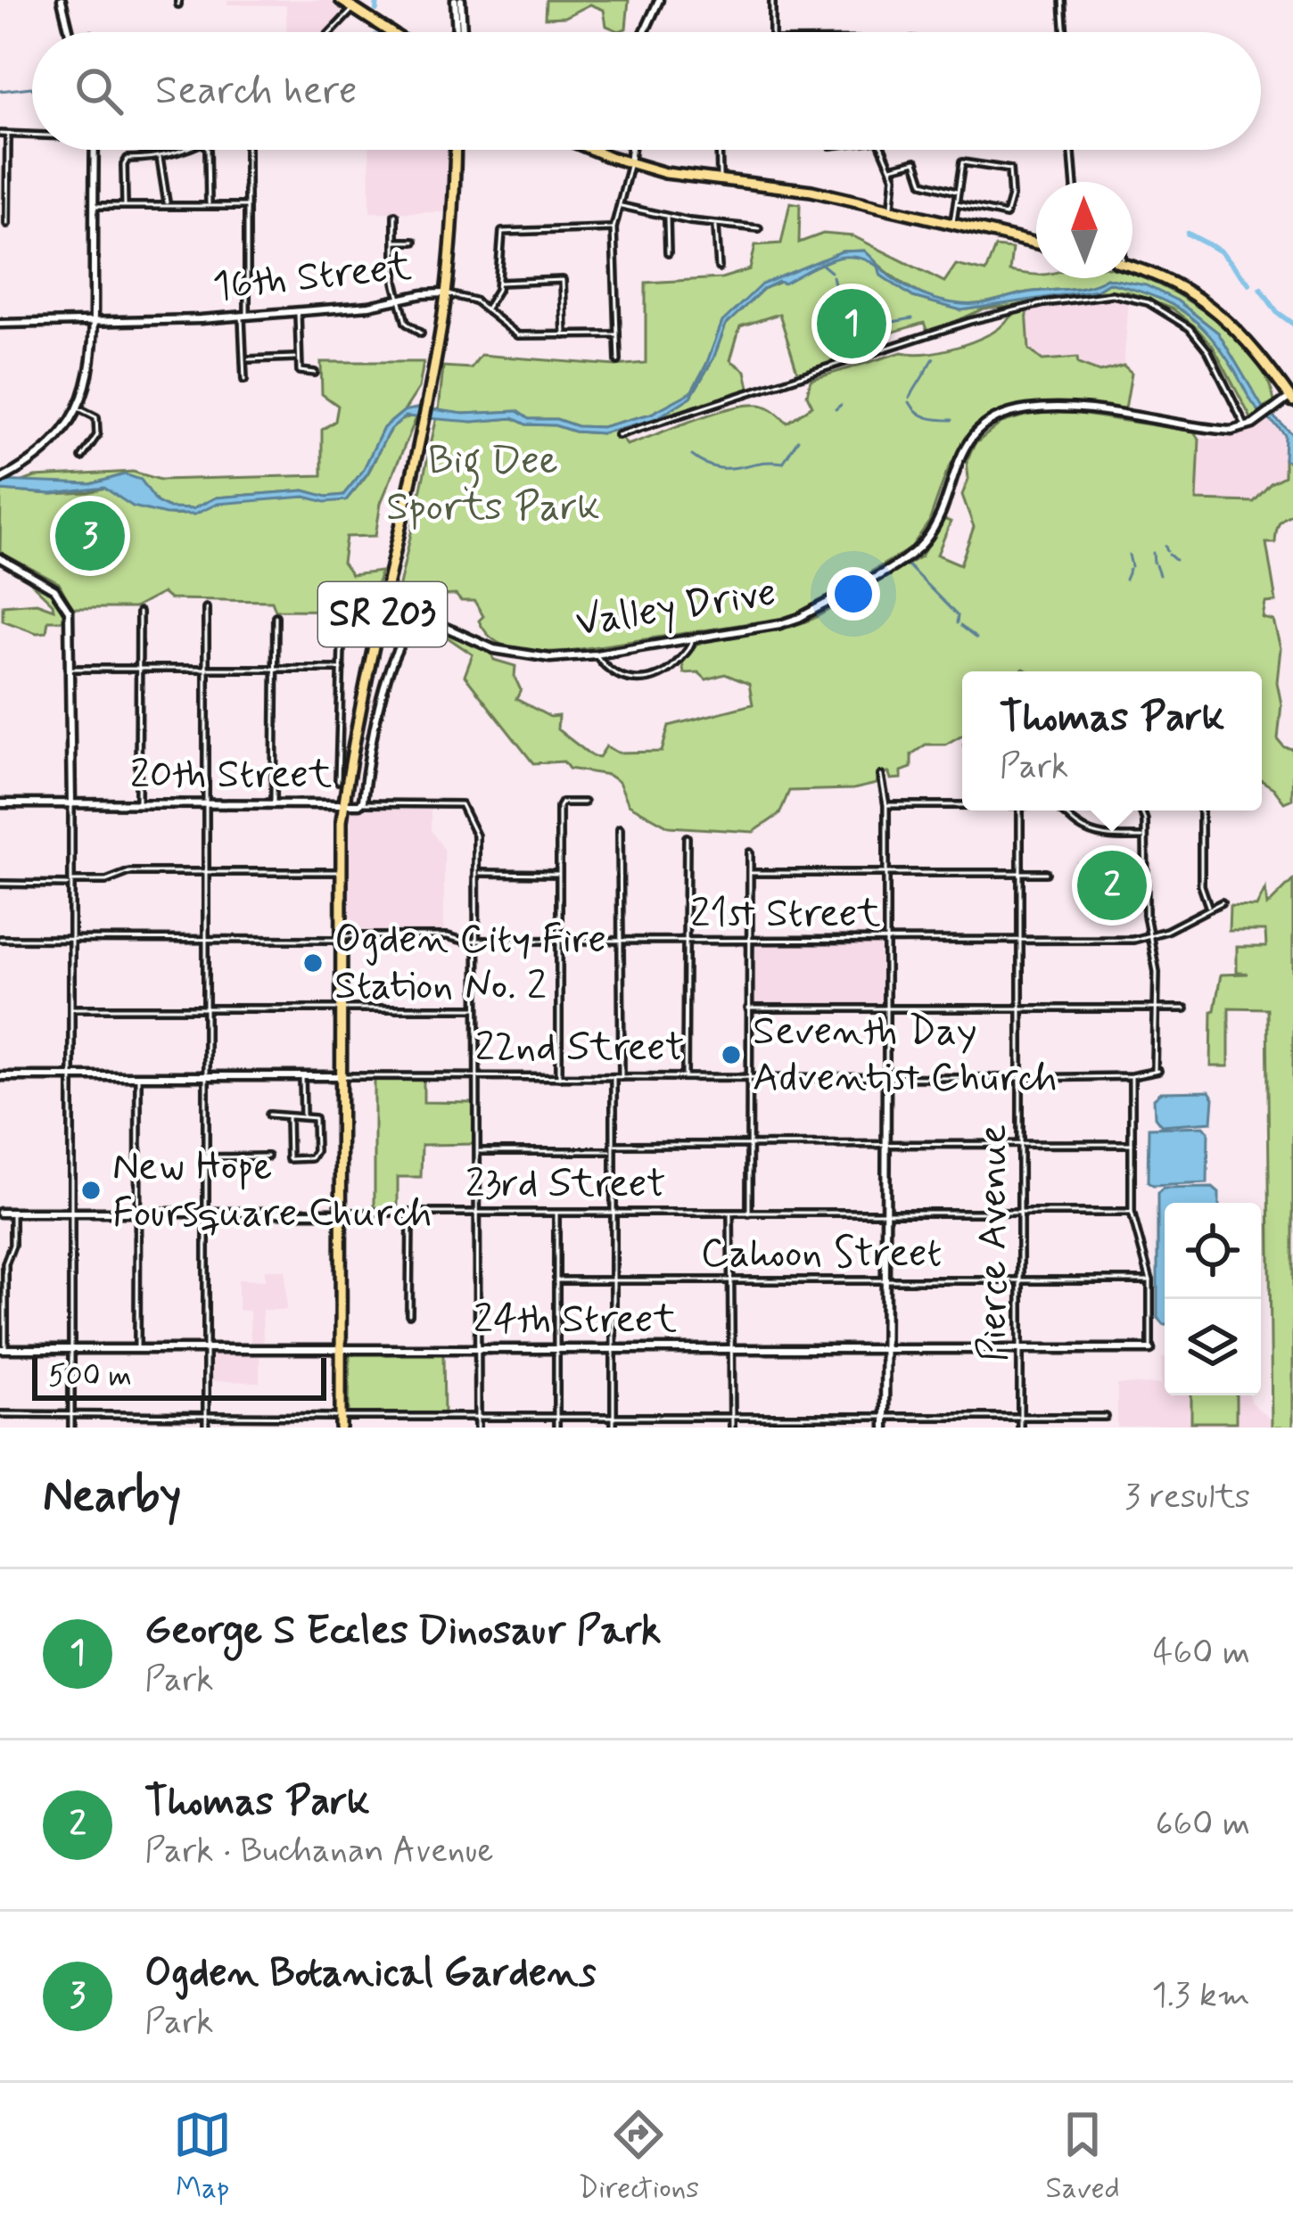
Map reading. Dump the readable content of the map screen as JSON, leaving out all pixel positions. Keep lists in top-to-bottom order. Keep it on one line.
{"streets":{"main road":["SR 203"],"street":["16th Street","Valley Drive","20th Street","21st Street","22nd Street","23rd Street","Pierce Avenue","Cahoon Street","24th Street"]},"crossings":[["16th Street","SR 203"],["Valley Drive","20th Street"],["SR 203","20th Street"],["SR 203","21st Street"],["SR 203","22nd Street"],["SR 203","23rd Street"],["SR 203","24th Street"],["21st Street","Pierce Avenue"],["22nd Street","Pierce Avenue"],["23rd Street","Pierce Avenue"],["Pierce Avenue","Cahoon Street"],["Pierce Avenue","24th Street"]],"parks":["Big Dee Sports Park"],"places":["Ogden City Fire Station No. 2","Seventh Day Adventist Church","New Hope Foursquare Church"],"scale_bar":"500 m","north":"top","page":{"search":"Search here","pins":["1","3","2"],"popup":["Thomas Park","Park"],"scale":"500 m","heading":["Nearby","3 results"],"list":[{"mark":"1","name":"George S Eccles Dinosaur Park","note":"Park","value":"460 m"},{"mark":"2","name":"Thomas Park","note":"Park · Buchanan Avenue","value":"660 m"},{"mark":"3","name":"Ogden Botanical Gardens","note":"Park","value":"1.3 km"}],"nav":["Map","Directions","Saved"]}}
